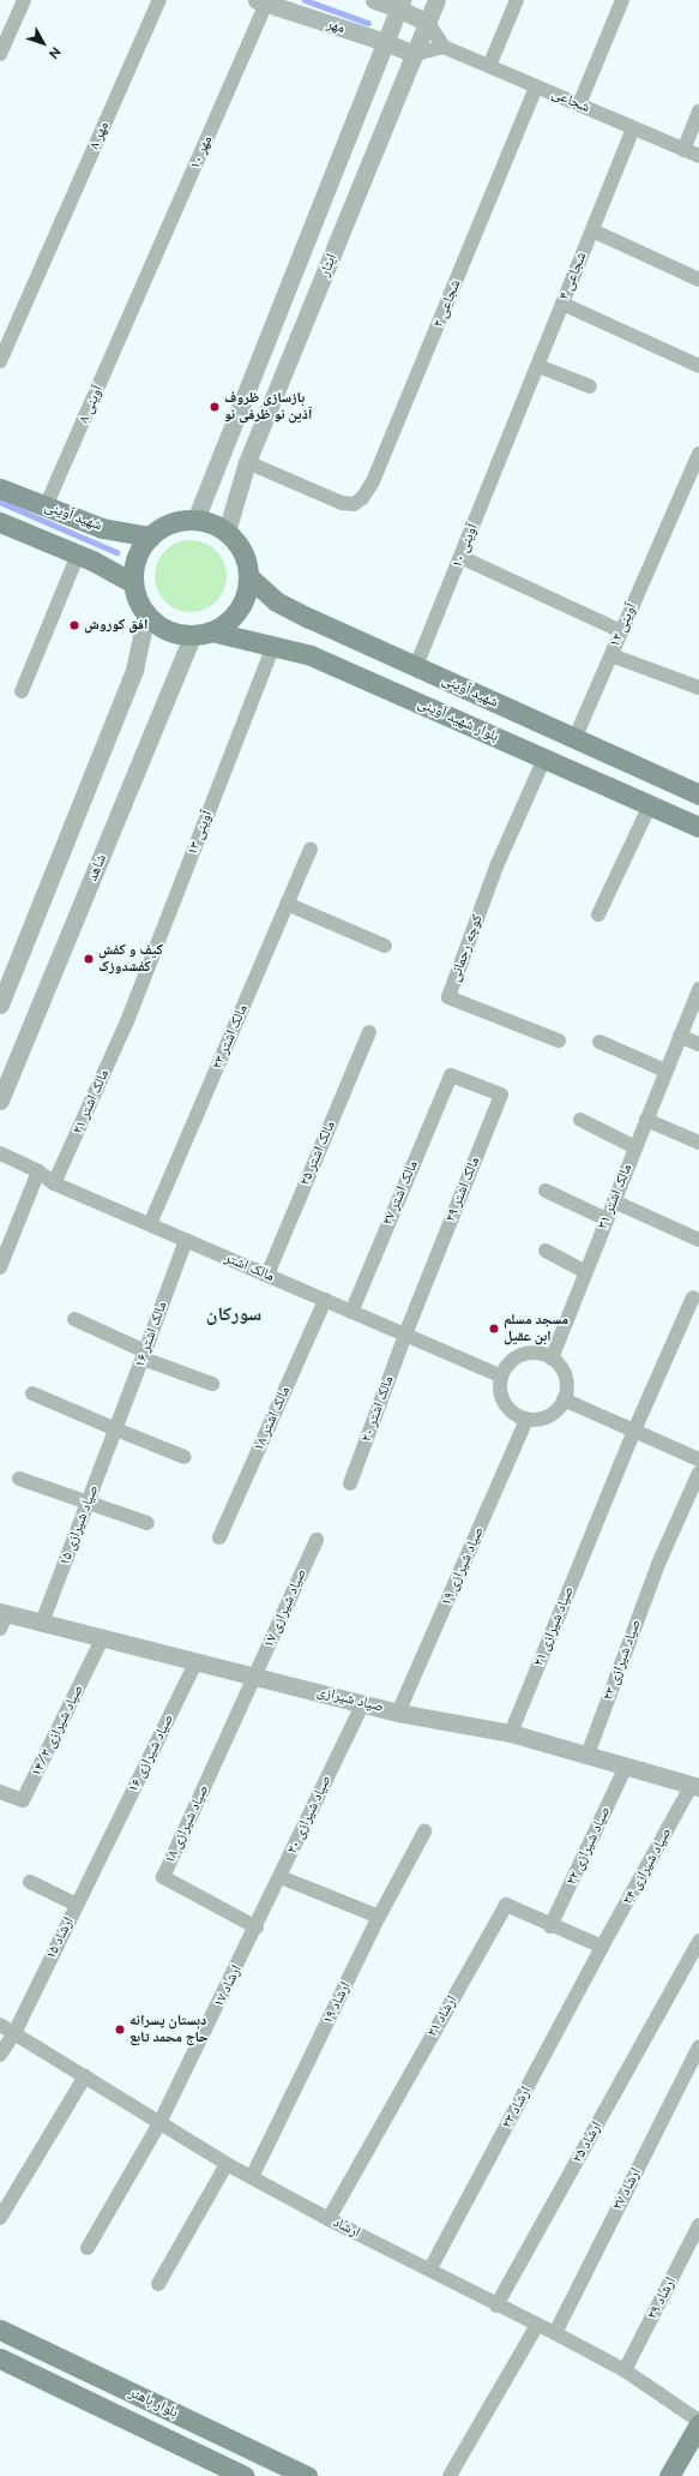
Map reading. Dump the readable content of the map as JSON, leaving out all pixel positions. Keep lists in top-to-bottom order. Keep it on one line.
{"streets":{"main road":["شهید آوینی","بلوار شهید آوینی","بلوار باهنر"],"street":["مهر","شجاعی","مهر ۸","مهر ۱۰","ایثار","شجاعی ۴","شجاعی ۲","۸ آوینی","۱۰ آوینی","۱۲ آوینی","آوینی ۱۳","شاهد","کوچه رحمانی","مالک اشتر ۲۳","مالک اشتر ۲۱","مالک اشتر ۲۵","مالک اشتر ۲۹","مالک اشتر ۲۷","مالک اشتر ۳۱","مالک اشتر","مالک اشتر ۱۶","مالک اشتر ۲۰","مالک اشتر ۱۸","صیاد شیرازی ۱۵","صیاد شیرازی ۱۹","صیاد شیرازی ۱۷","صیاد شیرازی ۲۱","صیاد شیرازی ۲۳","صیاد شیرازی","صیاد شیرازی ۱۴/۳","صیاد شیرازی ۱۶","صیاد شیرازی ۲۰","صیاد شیرازی ۱۸","صیاد شیرازی ۲۲","صیاد شیرازی ۲۴","ارشاد ۱۵","ارشاد ۱۷","ارشاد ۱۹","ارشاد ۲۱","ارشاد ۲۳","ارشاد ۲۵","ارشاد ۲۷","ارشاد","ارشاد ۲۹"]},"crossings":[["مهر","مهر ۱۰"],["مهر","ایثار"],["شجاعی","شجاعی ۴"],["شجاعی","شجاعی ۲"],["مهر ۱۰","۸ آوینی"],["ایثار","شجاعی ۲"],["ایثار","شهید آوینی"],["ایثار","بلوار شهید آوینی"],["ایثار","شاهد"],["شجاعی ۴","۱۰ آوینی"],["۸ آوینی","شهید آوینی"],["شهید آوینی","۱۰ آوینی"],["شهید آوینی","۱۲ آوینی"],["شهید آوینی","بلوار شهید آوینی"],["شهید آوینی","شاهد"],["بلوار شهید آوینی","آوینی ۱۳"],["بلوار شهید آوینی","شاهد"],["بلوار شهید آوینی","کوچه رحمانی"],["آوینی ۱۳","مالک اشتر ۲۱"],["مالک اشتر ۲۳","مالک اشتر"],["مالک اشتر ۲۱","مالک اشتر"],["مالک اشتر ۲۵","مالک اشتر"],["مالک اشتر ۲۹","مالک اشتر ۲۷"],["مالک اشتر ۲۹","مالک اشتر"],["مالک اشتر ۲۹","مالک اشتر ۲۰"],["مالک اشتر ۲۷","مالک اشتر"],["مالک اشتر ۳۱","مالک اشتر"],["مالک اشتر ۳۱","صیاد شیرازی ۱۹"],["مالک اشتر","مالک اشتر ۱۶"],["مالک اشتر","مالک اشتر ۲۰"],["مالک اشتر","مالک اشتر ۱۸"],["مالک اشتر","صیاد شیرازی ۱۹"],["مالک اشتر ۱۶","صیاد شیرازی ۱۵"],["صیاد شیرازی ۱۵","صیاد شیرازی"],["صیاد شیرازی ۱۹","صیاد شیرازی"],["صیاد شیرازی ۱۷","صیاد شیرازی"],["صیاد شیرازی ۱۷","صیاد شیرازی ۱۸"],["صیاد شیرازی ۲۱","صیاد شیرازی"],["صیاد شیرازی ۲۳","صیاد شیرازی"],["صیاد شیرازی","صیاد شیرازی ۱۴/۳"],["صیاد شیرازی","صیاد شیرازی ۱۶"],["صیاد شیرازی","صیاد شیرازی ۲۰"],["صیاد شیرازی","صیاد شیرازی ۱۸"],["صیاد شیرازی","صیاد شیرازی ۲۲"],["صیاد شیرازی","صیاد شیرازی ۲۴"],["صیاد شیرازی ۱۶","ارشاد ۱۵"],["صیاد شیرازی ۲۰","صیاد شیرازی ۱۸"],["صیاد شیرازی ۲۰","ارشاد ۱۷"],["صیاد شیرازی ۱۸","ارشاد ۱۷"],["صیاد شیرازی ۲۲","ارشاد ۲۱"],["صیاد شیرازی ۲۴","ارشاد ۲۱"],["صیاد شیرازی ۲۴","ارشاد ۲۳"],["ارشاد ۱۵","ارشاد"],["ارشاد ۱۷","ارشاد"],["ارشاد ۱۹","ارشاد"],["ارشاد ۲۱","ارشاد ۲۳"],["ارشاد ۲۱","ارشاد"],["ارشاد ۲۳","ارشاد"],["ارشاد ۲۵","ارشاد"],["ارشاد ۲۷","ارشاد"],["ارشاد","ارشاد ۲۹"]],"districts":["سورکان"],"places":["بازسازی ظروف آذین نو ظرفی نو","افق کوروش","کیف و کفش کفشدوزک","مسجد مسلم ابن عقیل","دبستان پسرانه حاج محمد تابع"],"north":"bottom right"}
